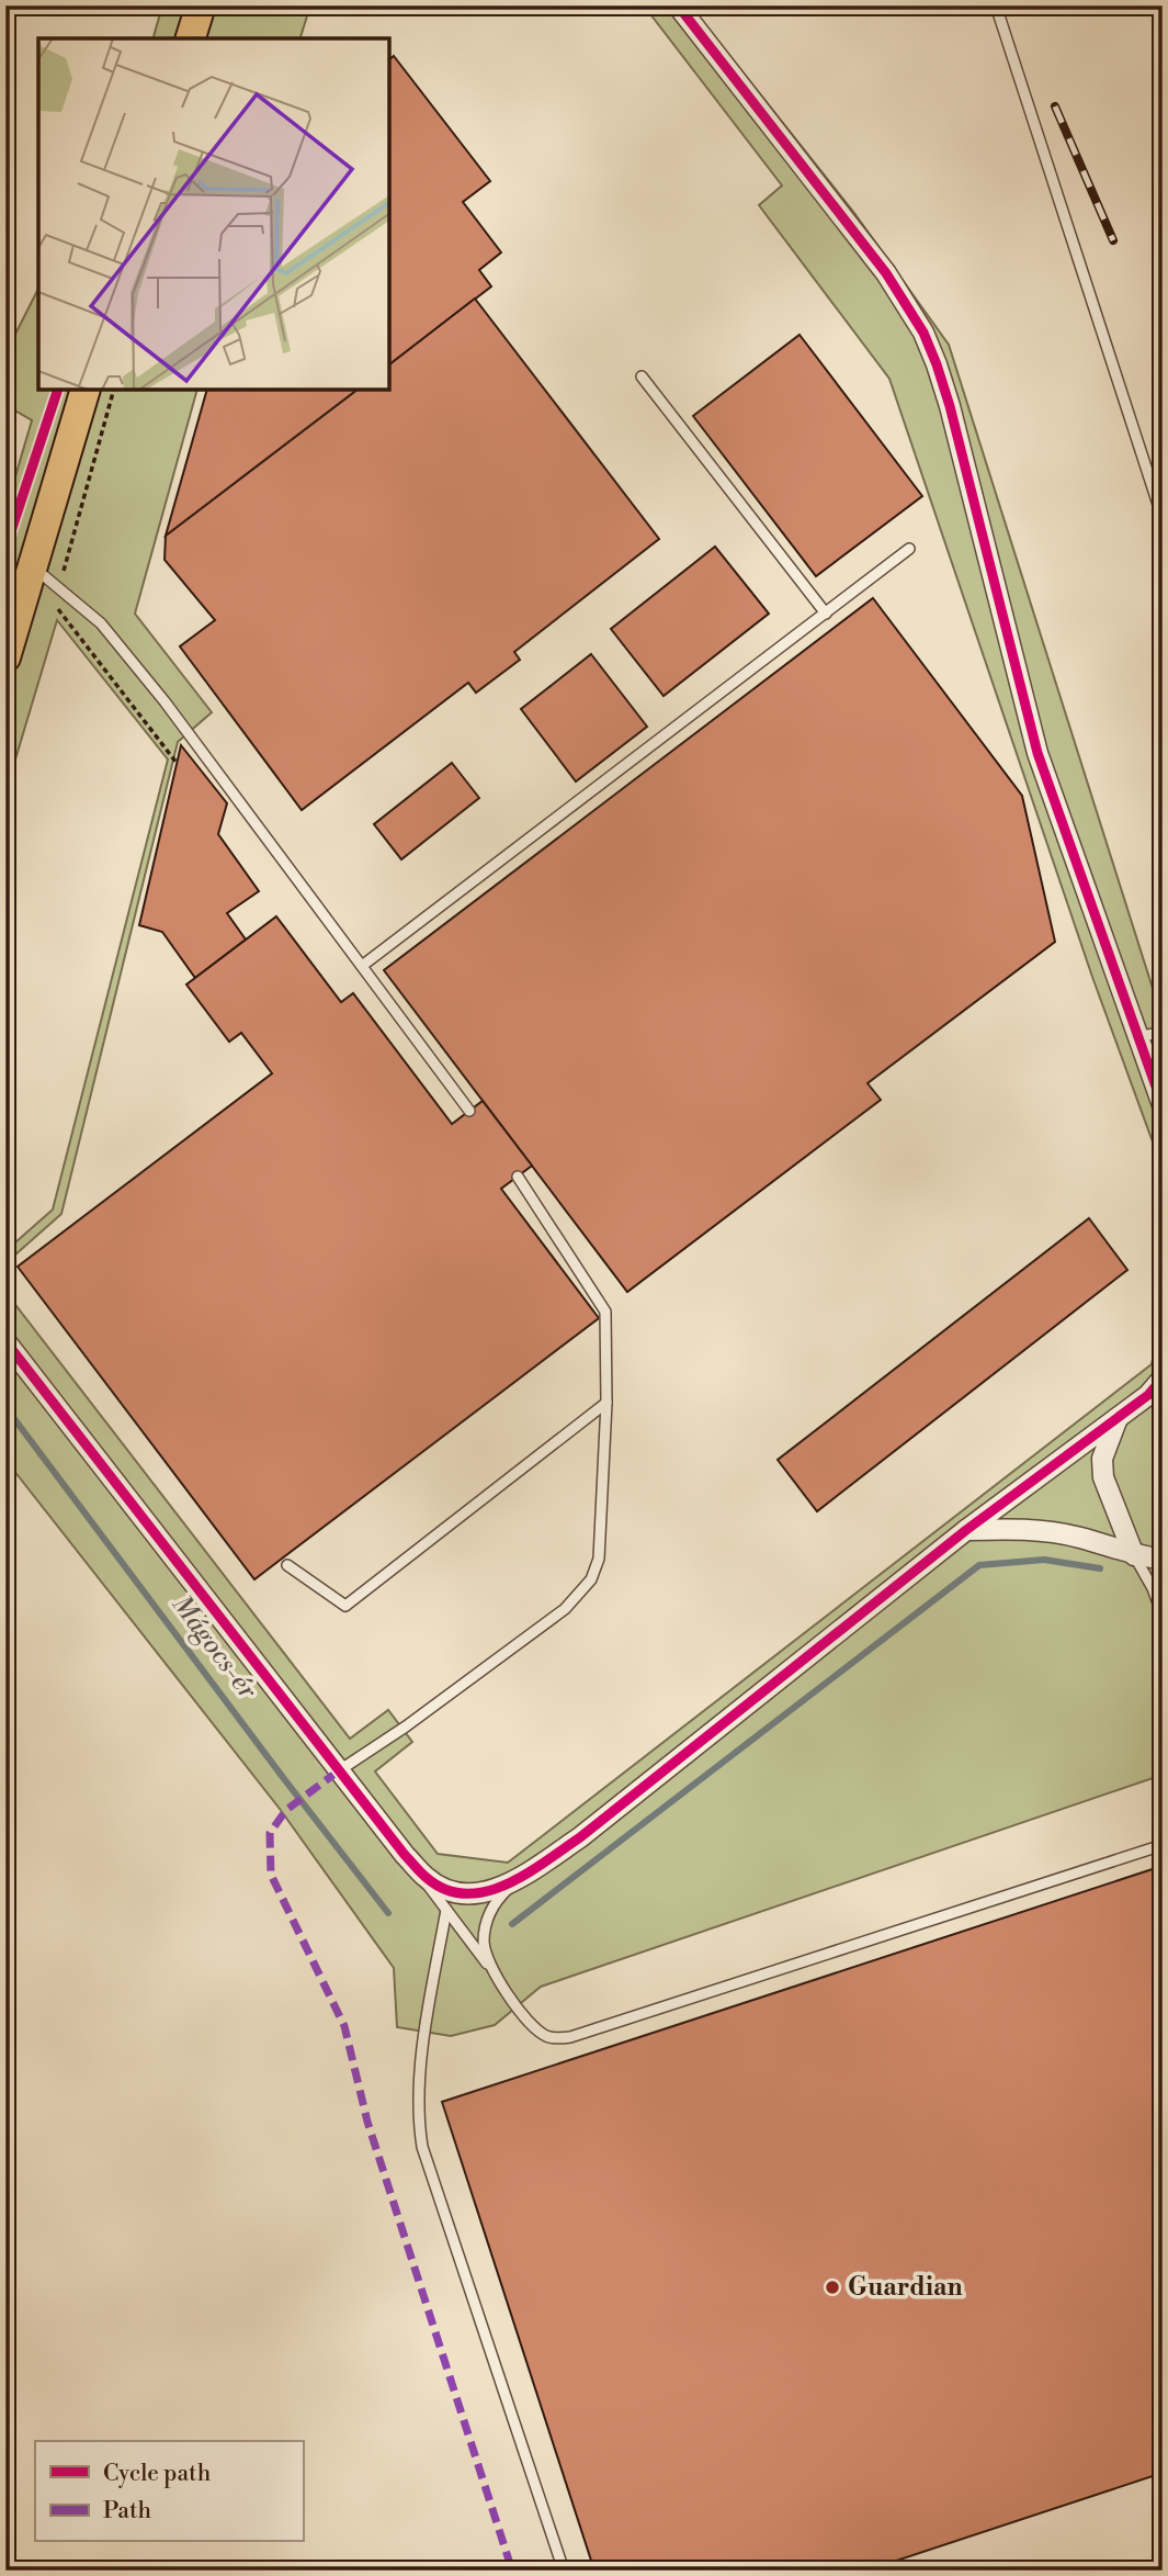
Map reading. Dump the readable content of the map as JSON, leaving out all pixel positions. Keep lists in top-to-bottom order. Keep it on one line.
{"water":["Mágocs-ér"],"places":["Guardian"],"legend":["Cycle path","Path"]}
